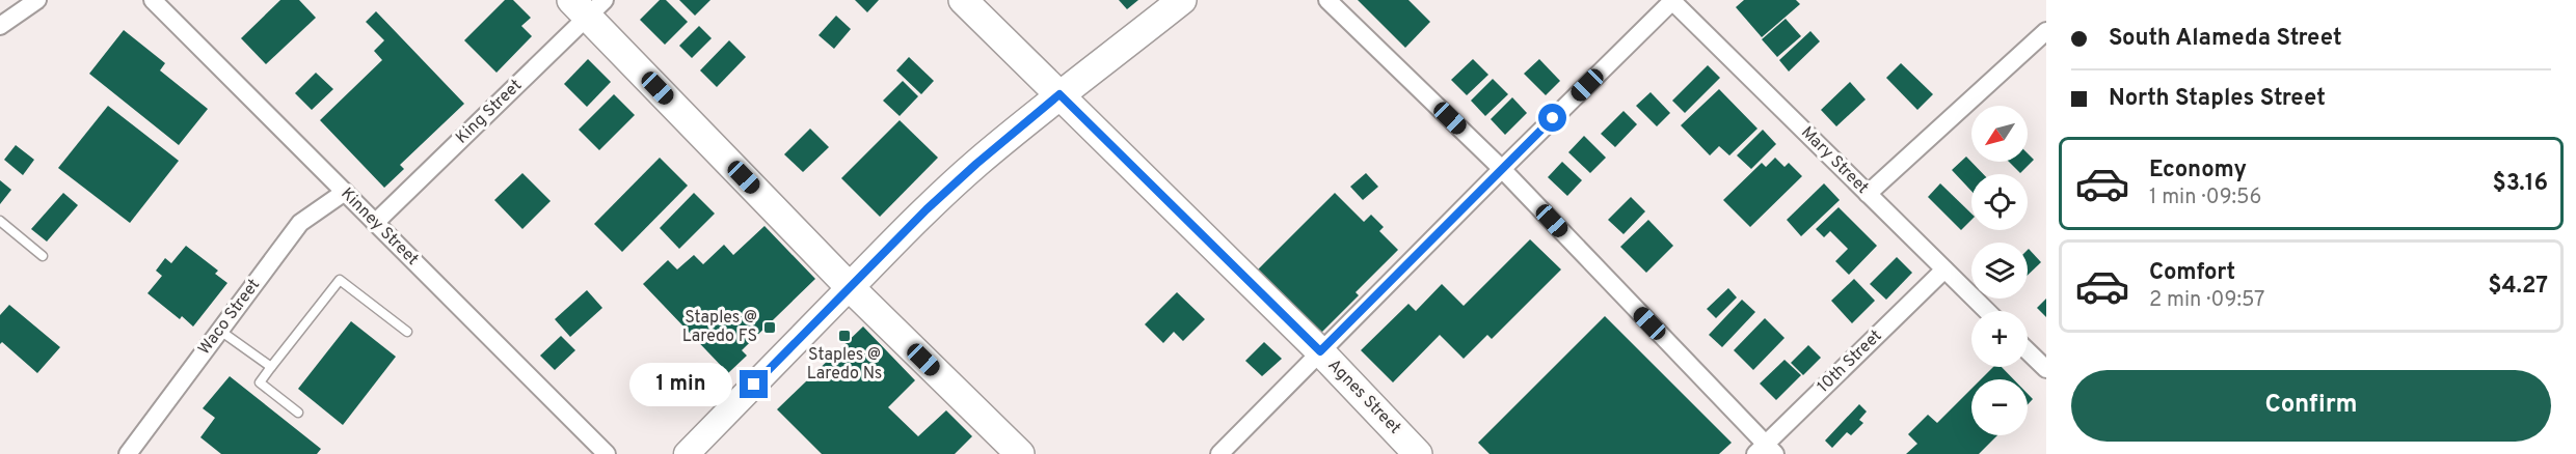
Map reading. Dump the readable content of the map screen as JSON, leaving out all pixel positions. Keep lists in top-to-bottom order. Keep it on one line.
{"streets":{"main road":["Agnes Street"],"street":["King Street","Mary Street","Kinney Street","Waco Street","10th Street"]},"crossings":[["King Street","Kinney Street"],["Mary Street","10th Street"],["Kinney Street","Waco Street"]],"places":{"transit":["Staples @ Laredo FS","Staples @ Laredo Ns"]},"north":"bottom left","page":{"banner":["South Alameda Street","North Staples Street"],"map_buttons":["+","−"],"list":[{"name":"Economy","note":"1 min · 09:56","value":"$3.16"},{"name":"Comfort","note":"2 min · 09:57","value":"$4.27"}],"buttons":"Confirm","bubble":"1 min"}}
